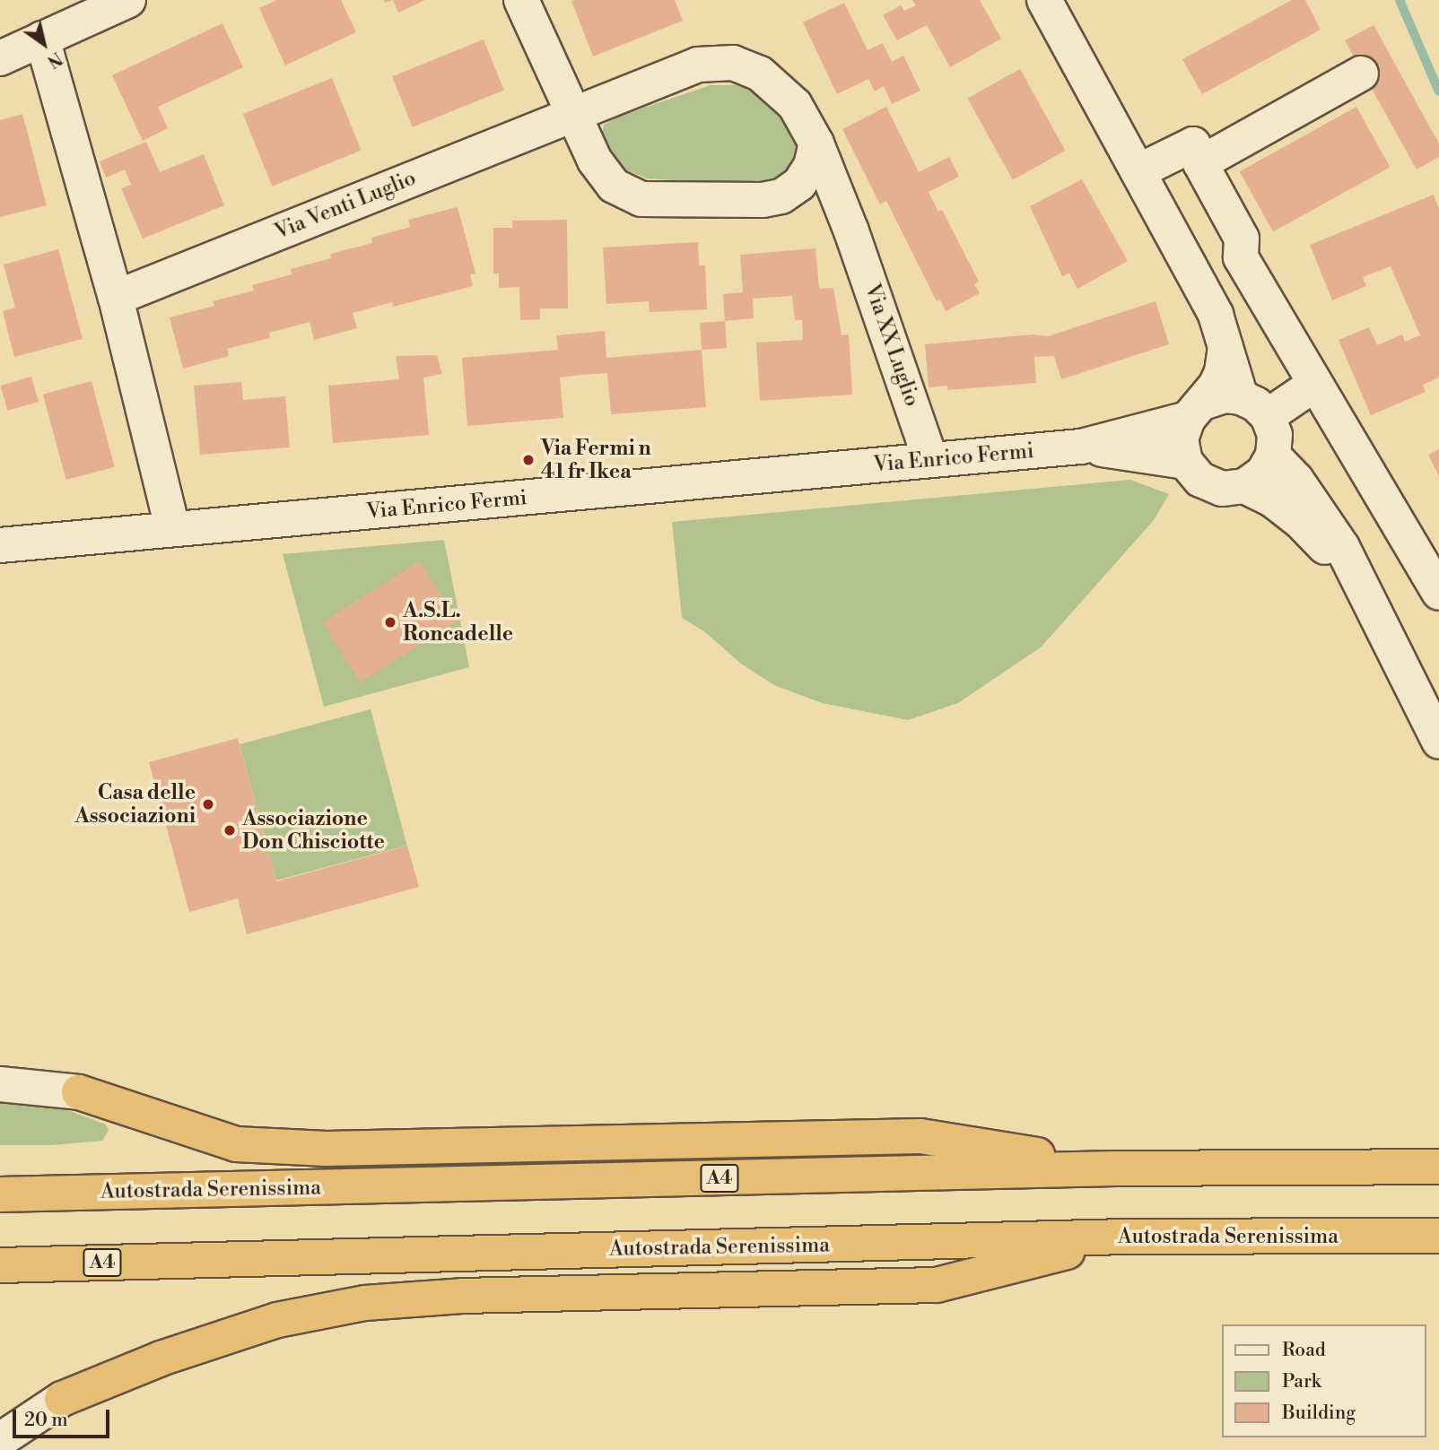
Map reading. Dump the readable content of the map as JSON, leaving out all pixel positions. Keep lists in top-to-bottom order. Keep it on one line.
{"streets":{"highway":["A4","Autostrada Serenissima"],"street":["Via Venti Luglio","Via XX Luglio","Via Enrico Fermi"]},"crossings":[["Via Venti Luglio","Via XX Luglio"],["Via XX Luglio","Via Enrico Fermi"]],"places":["Via Fermi n 41 fr Ikea","A.S.L. Roncadelle","Casa delle Associazioni","Associazione Don Chisciotte"],"legend":["Road","Park","Building"],"scale_bar":"20 m","north":"bottom right"}
